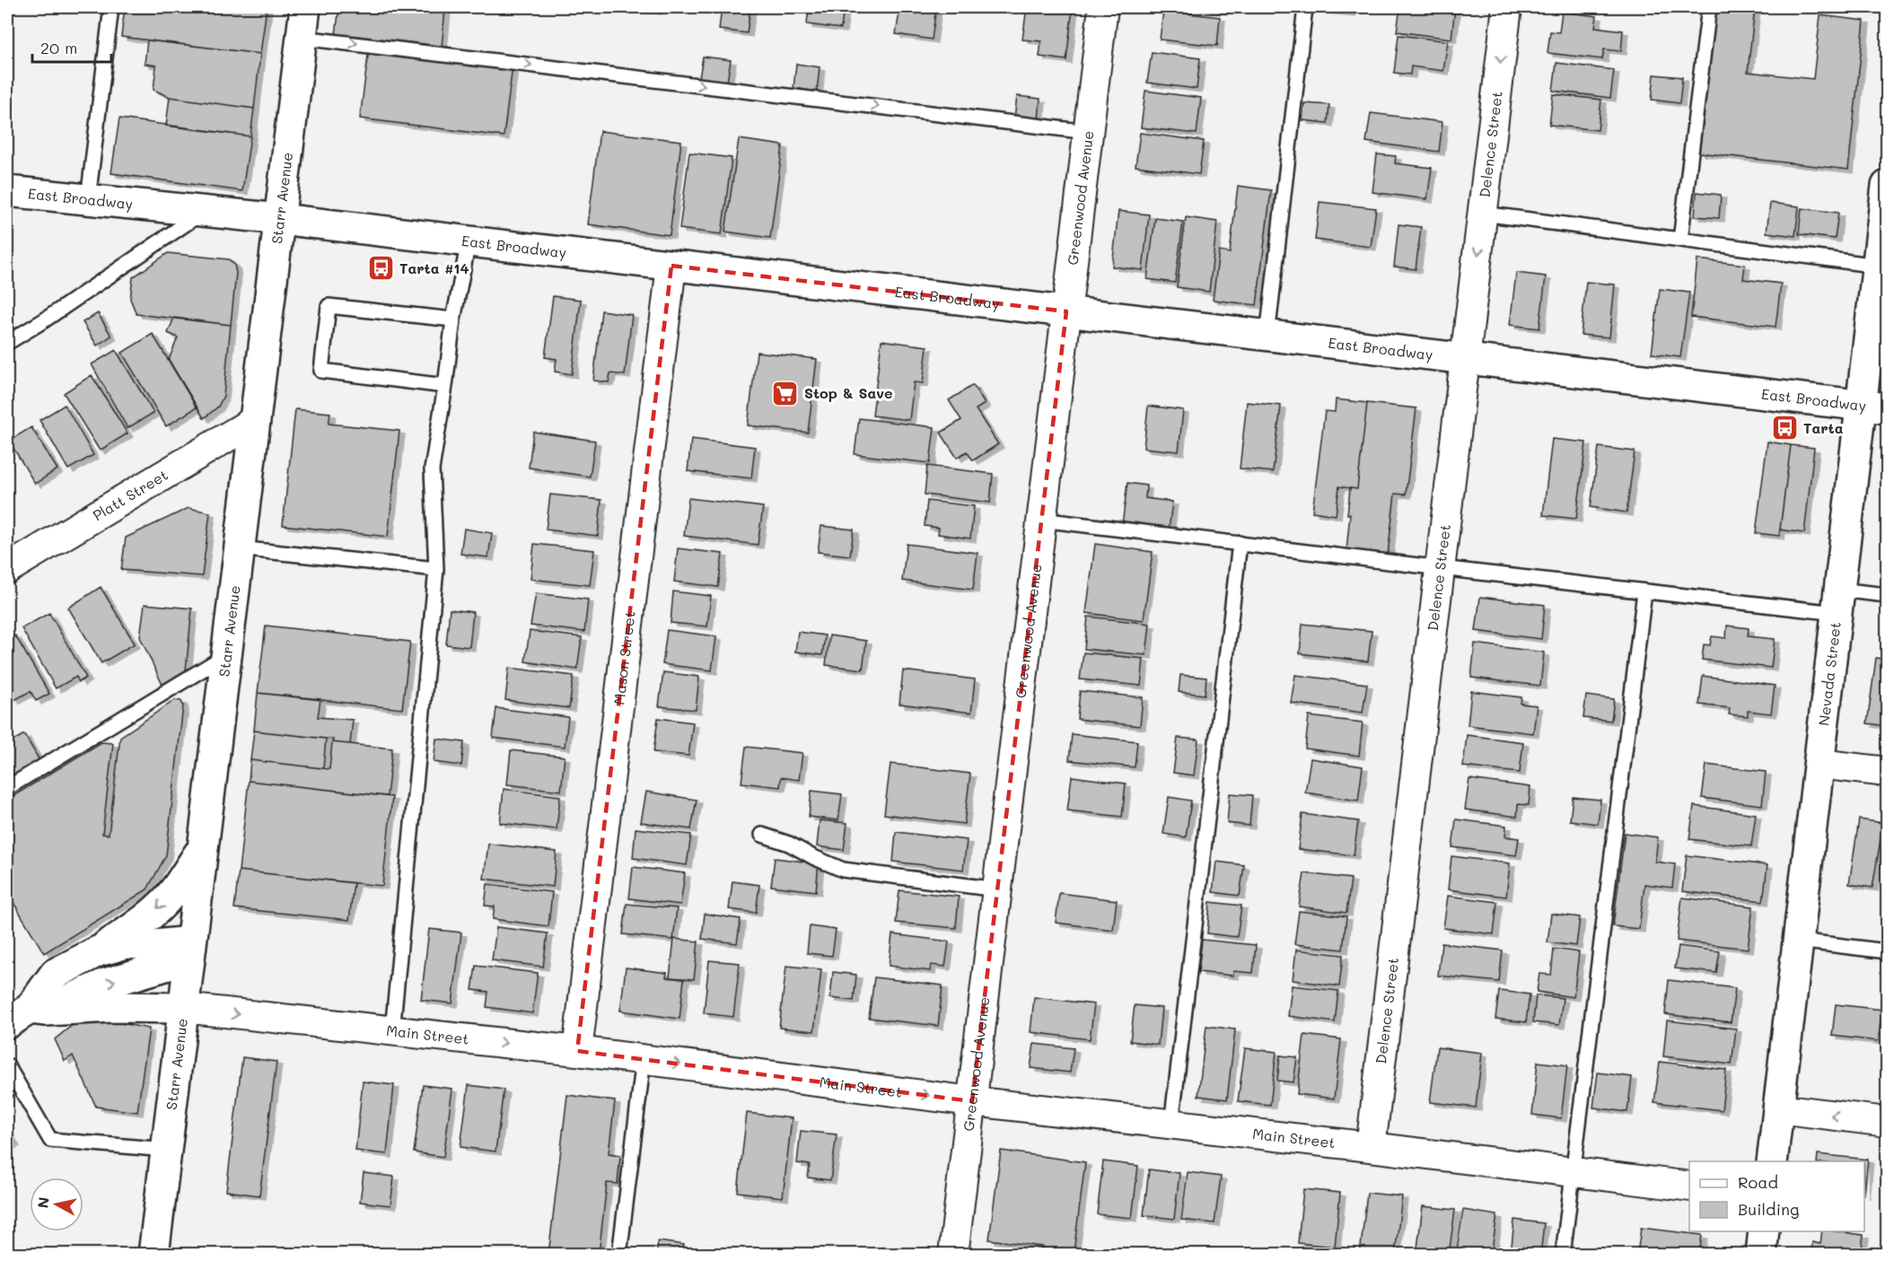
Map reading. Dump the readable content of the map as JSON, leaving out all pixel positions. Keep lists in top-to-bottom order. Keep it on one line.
{"streets":{"street":["Delence Street","Starr Avenue","Greenwood Avenue","East Broadway","Platt Street","Mason Street","Nevada Street","Main Street"]},"crossings":[["Delence Street","East Broadway"],["Delence Street","Main Street"],["Starr Avenue","East Broadway"],["Starr Avenue","Platt Street"],["Starr Avenue","Main Street"],["Greenwood Avenue","East Broadway"],["Greenwood Avenue","Main Street"],["East Broadway","Mason Street"],["East Broadway","Nevada Street"],["Mason Street","Main Street"]],"one_way":["Main Street"],"places":{"bus stop":["Tarta #14","Tarta"],"supermarket":["Stop & Save"]},"legend":["Road","Building"],"scale_bar":"20 m","north":"left"}
